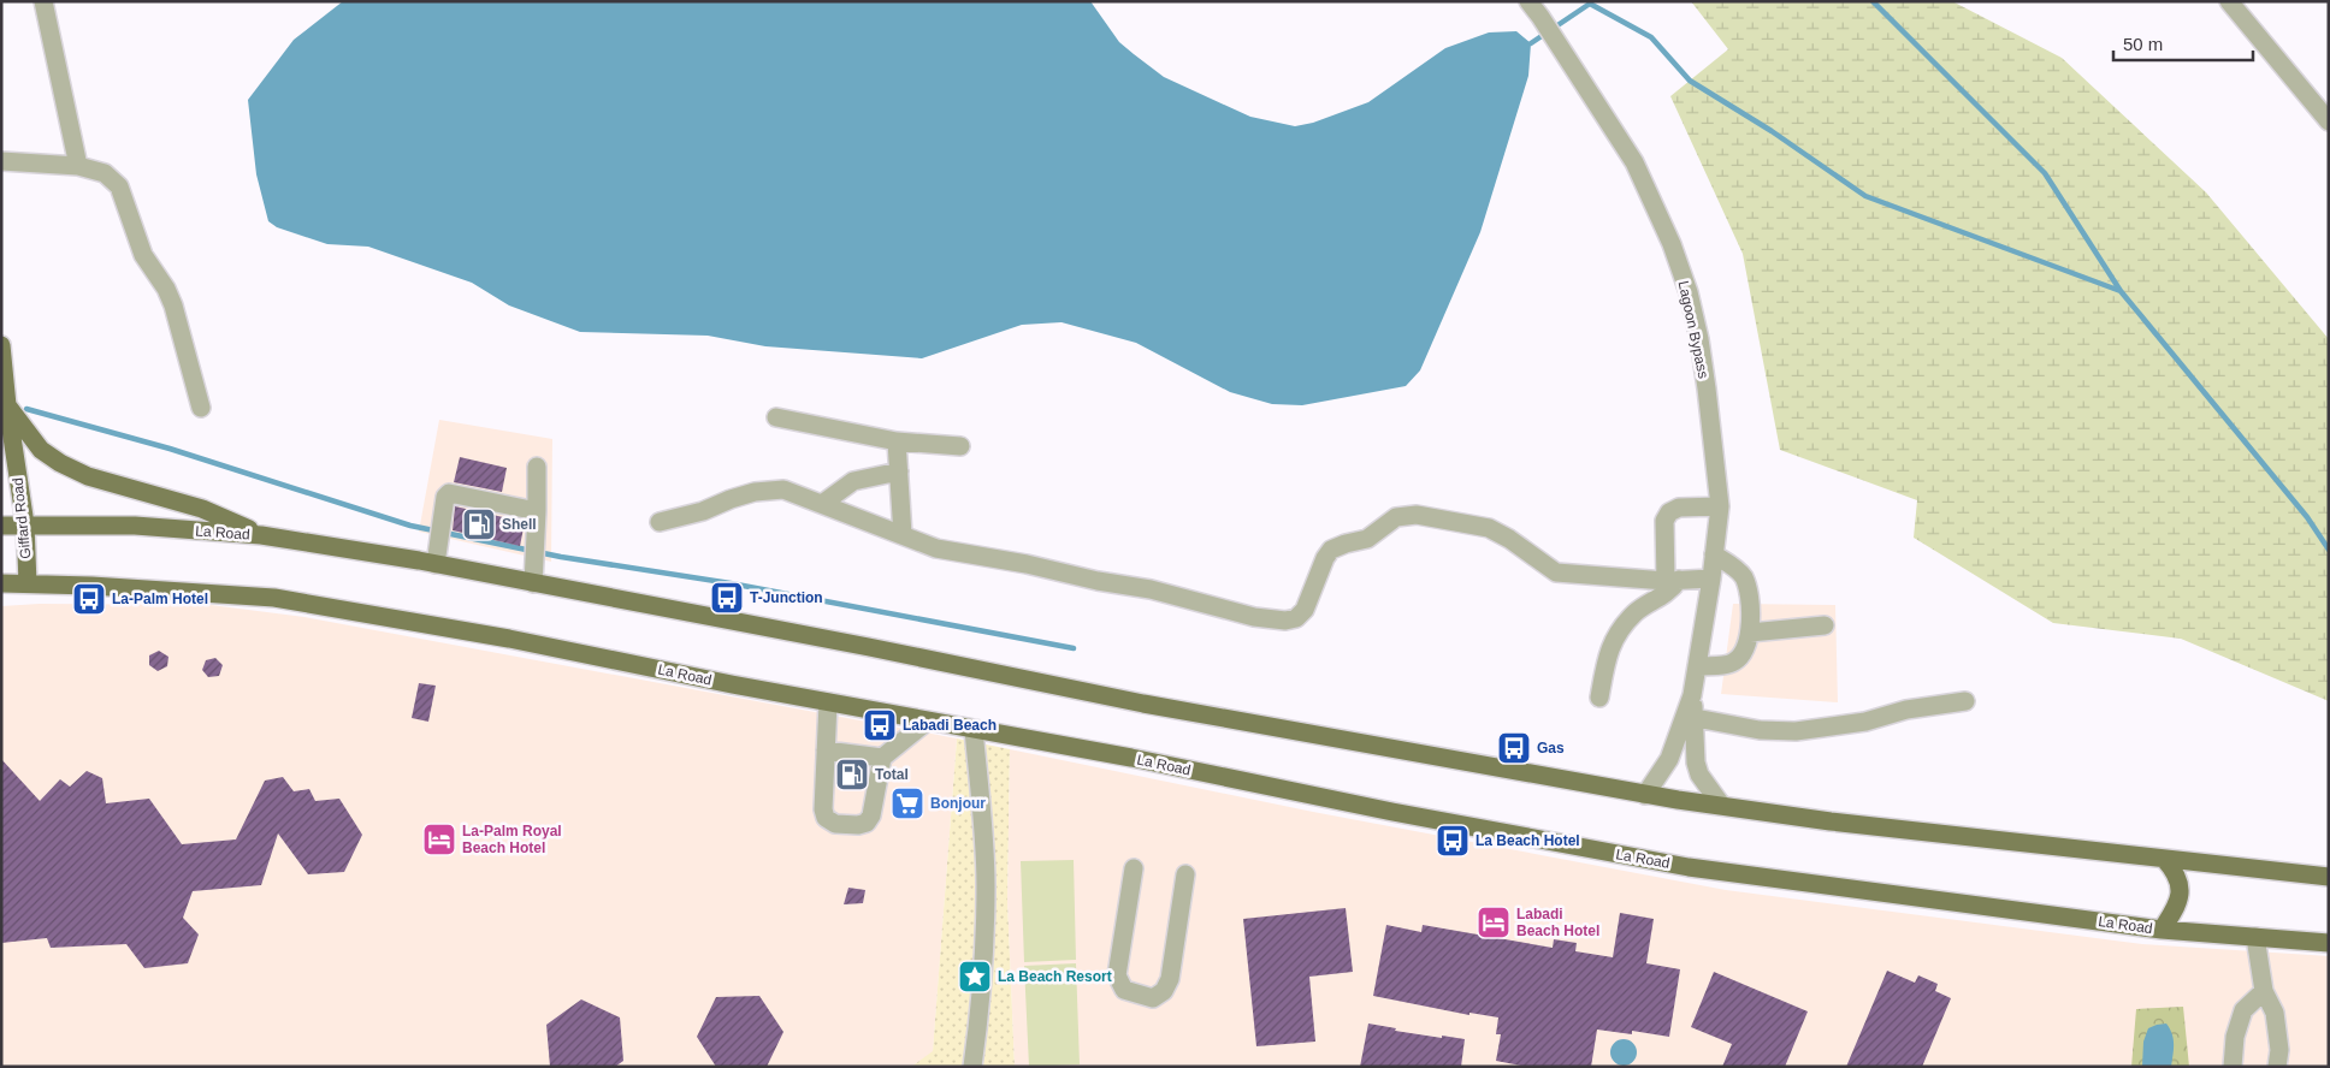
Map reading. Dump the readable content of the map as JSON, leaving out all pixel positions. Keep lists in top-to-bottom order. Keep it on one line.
{"streets":{"main road":["Giffard Road","La Road"],"street":["Lagoon Bypass"]},"crossings":[["Lagoon Bypass","La Road"],["Giffard Road","La Road"]],"places":{"fuel station":["Shell","Total"],"bus stop":["T-Junction","La-Palm Hotel","Labadi Beach","Gas","La Beach Hotel"],"supermarket":["Bonjour"],"hotel":["La-Palm Royal Beach Hotel","Labadi Beach Hotel"],"place":["La Beach Resort"]},"scale_bar":"50 m"}
